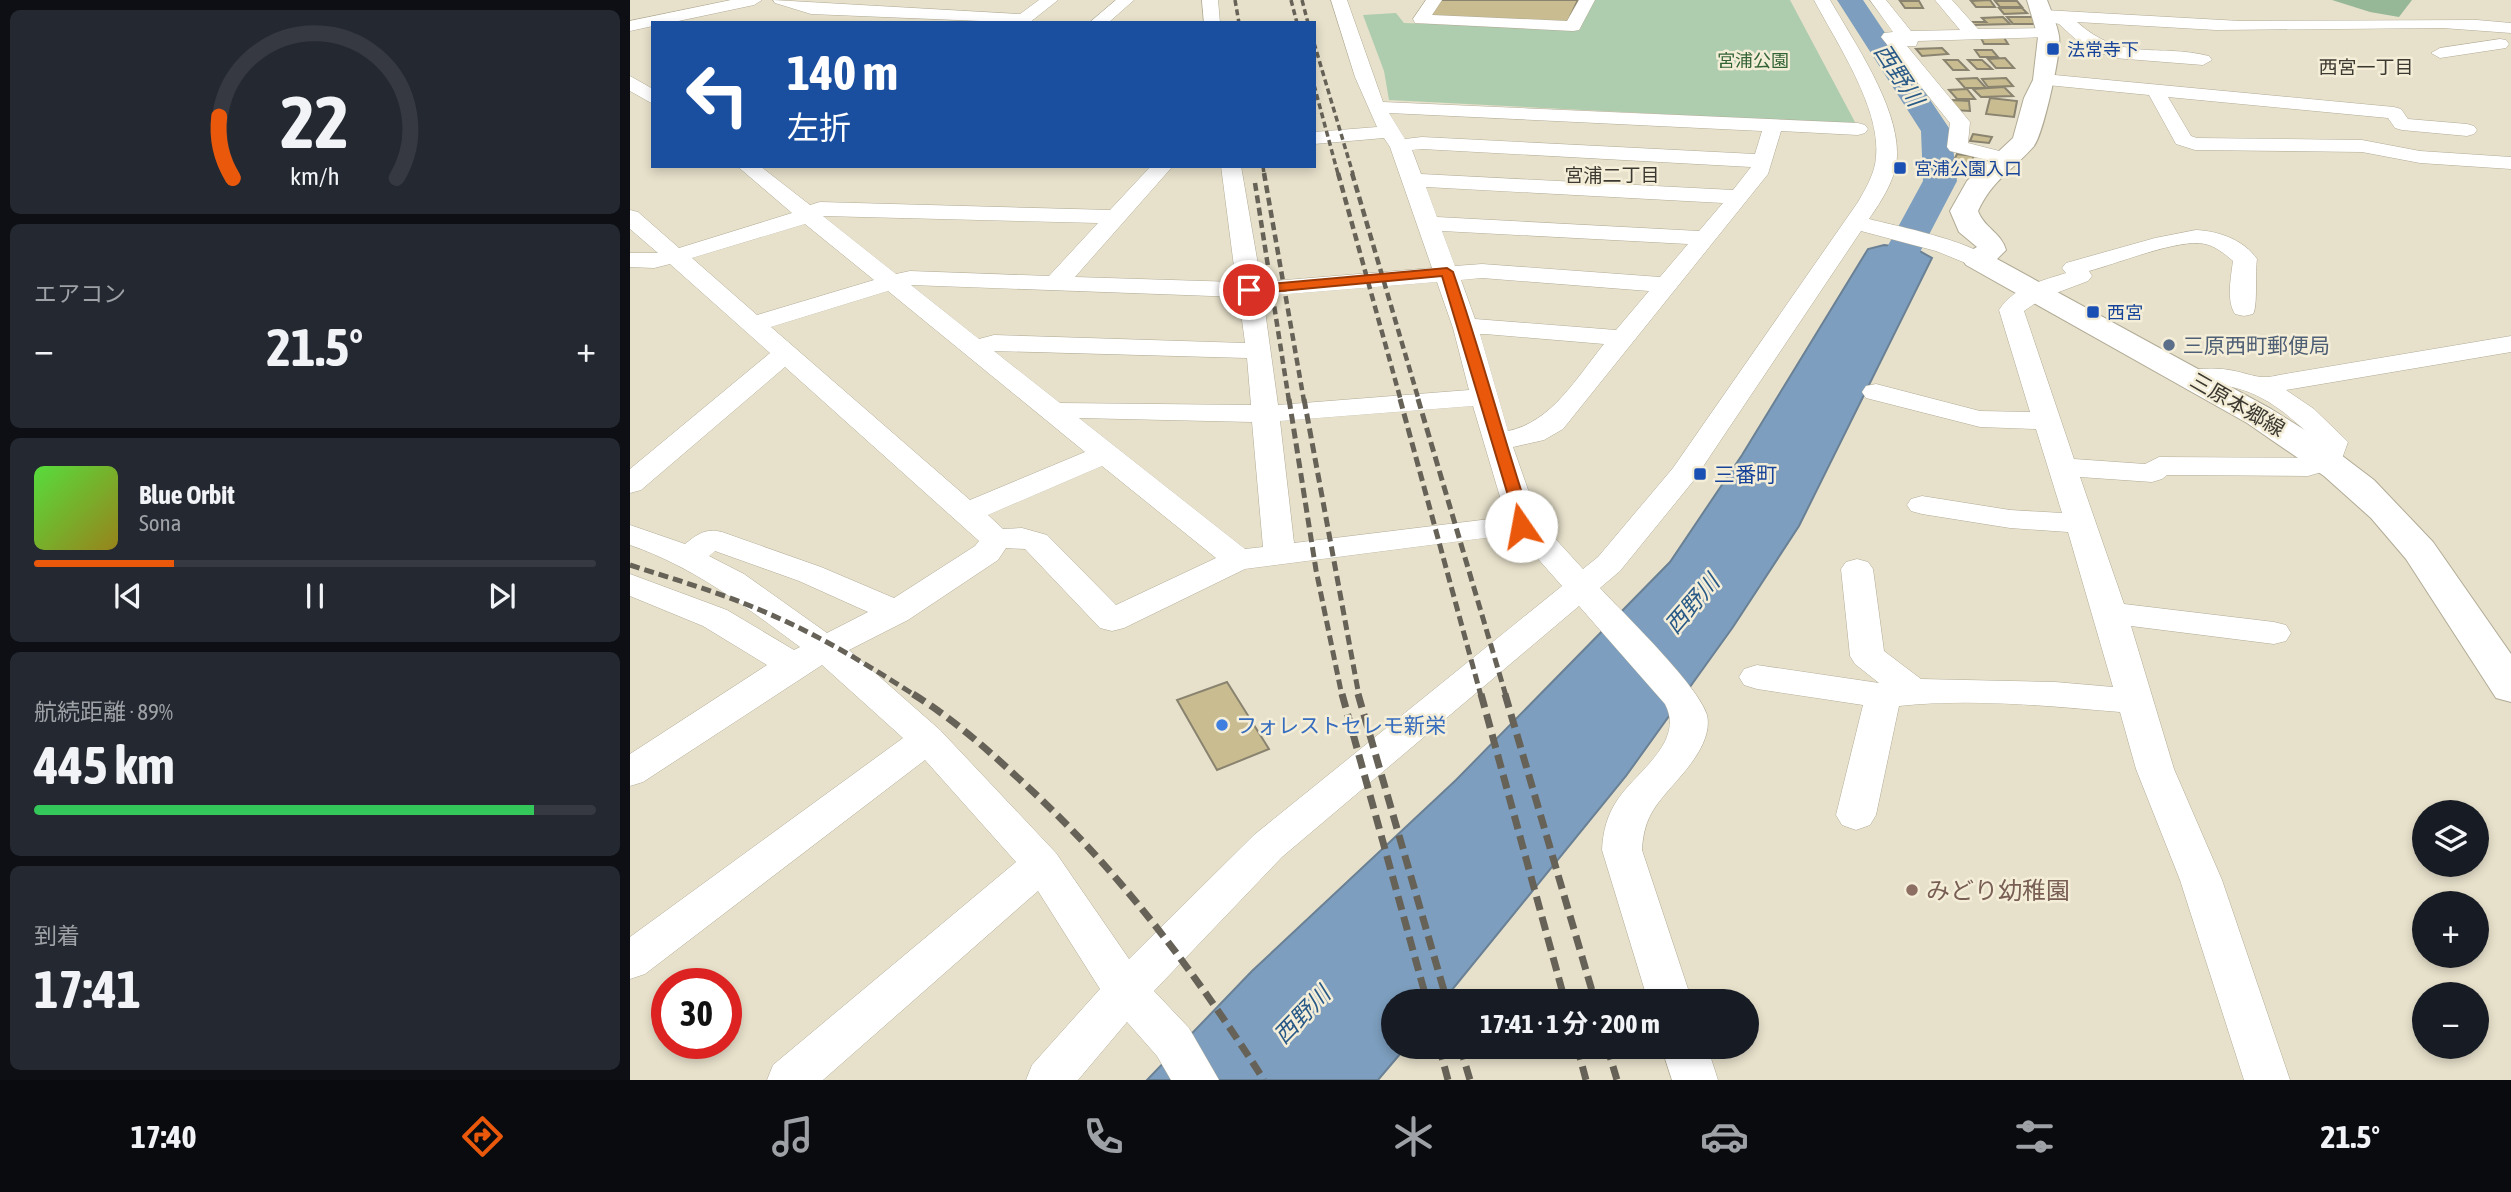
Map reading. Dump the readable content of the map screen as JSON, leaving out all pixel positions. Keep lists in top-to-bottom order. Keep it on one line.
{"streets":{"main road":["三原本郷線"]},"districts":["西宮一丁目","宮浦二丁目"],"water":["西野川"],"parks":["宮浦公園"],"places":{"transit":["法常寺下","宮浦公園入口","西宮","三番町"],"other":["三原西町郵便局","フォレストセレモ新栄","みどり幼稚園"]},"page":{"turn":["140 m","左折"],"tile":["エアコン",["航続距離 · 89%","445 km"],["到着","17:41"]],"heat":["−","21.5°","+"],"song":["Blue Orbit","Sona"],"map_buttons":["+","−"],"limit":"30","trip":"17:41 · 1 分 · 200 m","tabs":["17:40","21.5°"],"gauge":["22","km/h"]}}
